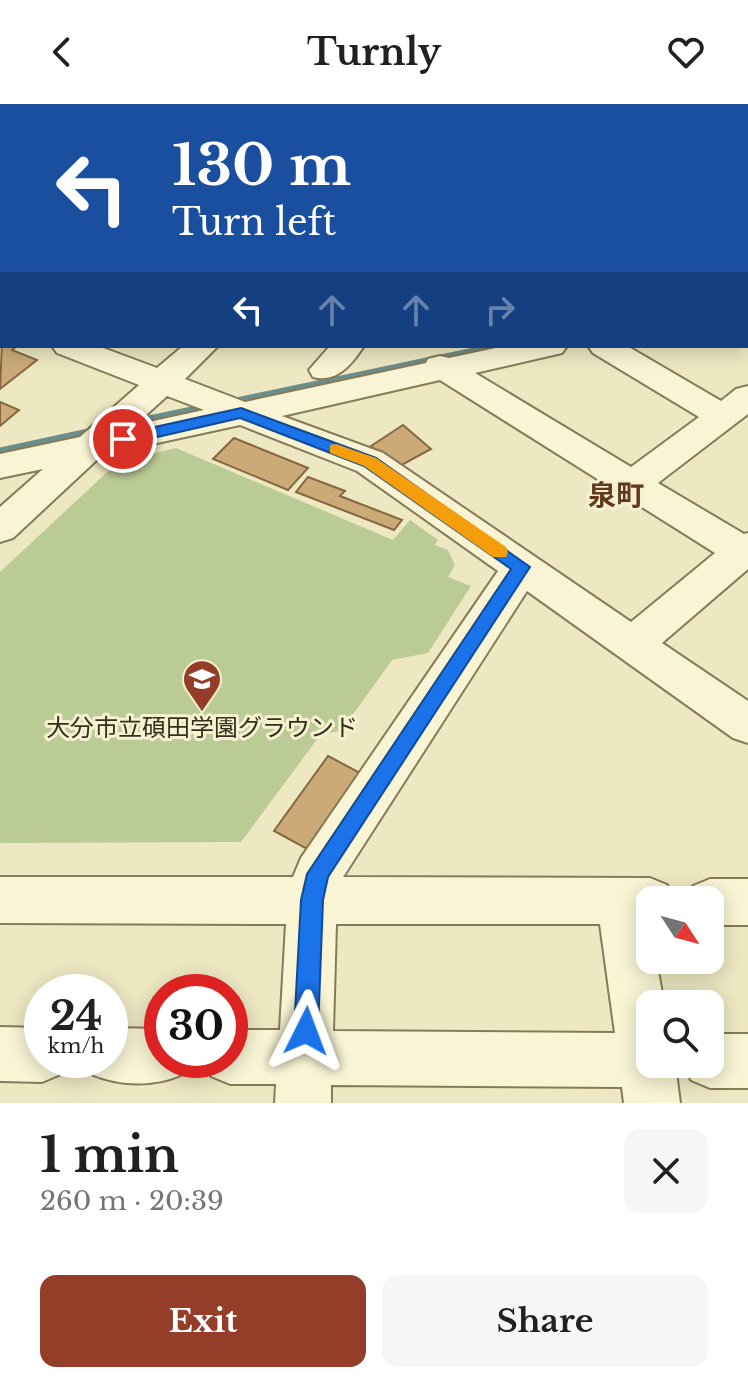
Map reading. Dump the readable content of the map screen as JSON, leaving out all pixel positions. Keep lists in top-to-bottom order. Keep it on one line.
{"districts":["泉町"],"places":{"school or university":["大分市立碩田学園グラウンド"]},"north":"bottom right","page":{"header":"Turnly","turn":["130 m","Turn left"],"speed":"24 km/h","limit":"30","heading":["1 min","260 m · 20:39"],"buttons":["Exit","Share"]}}
